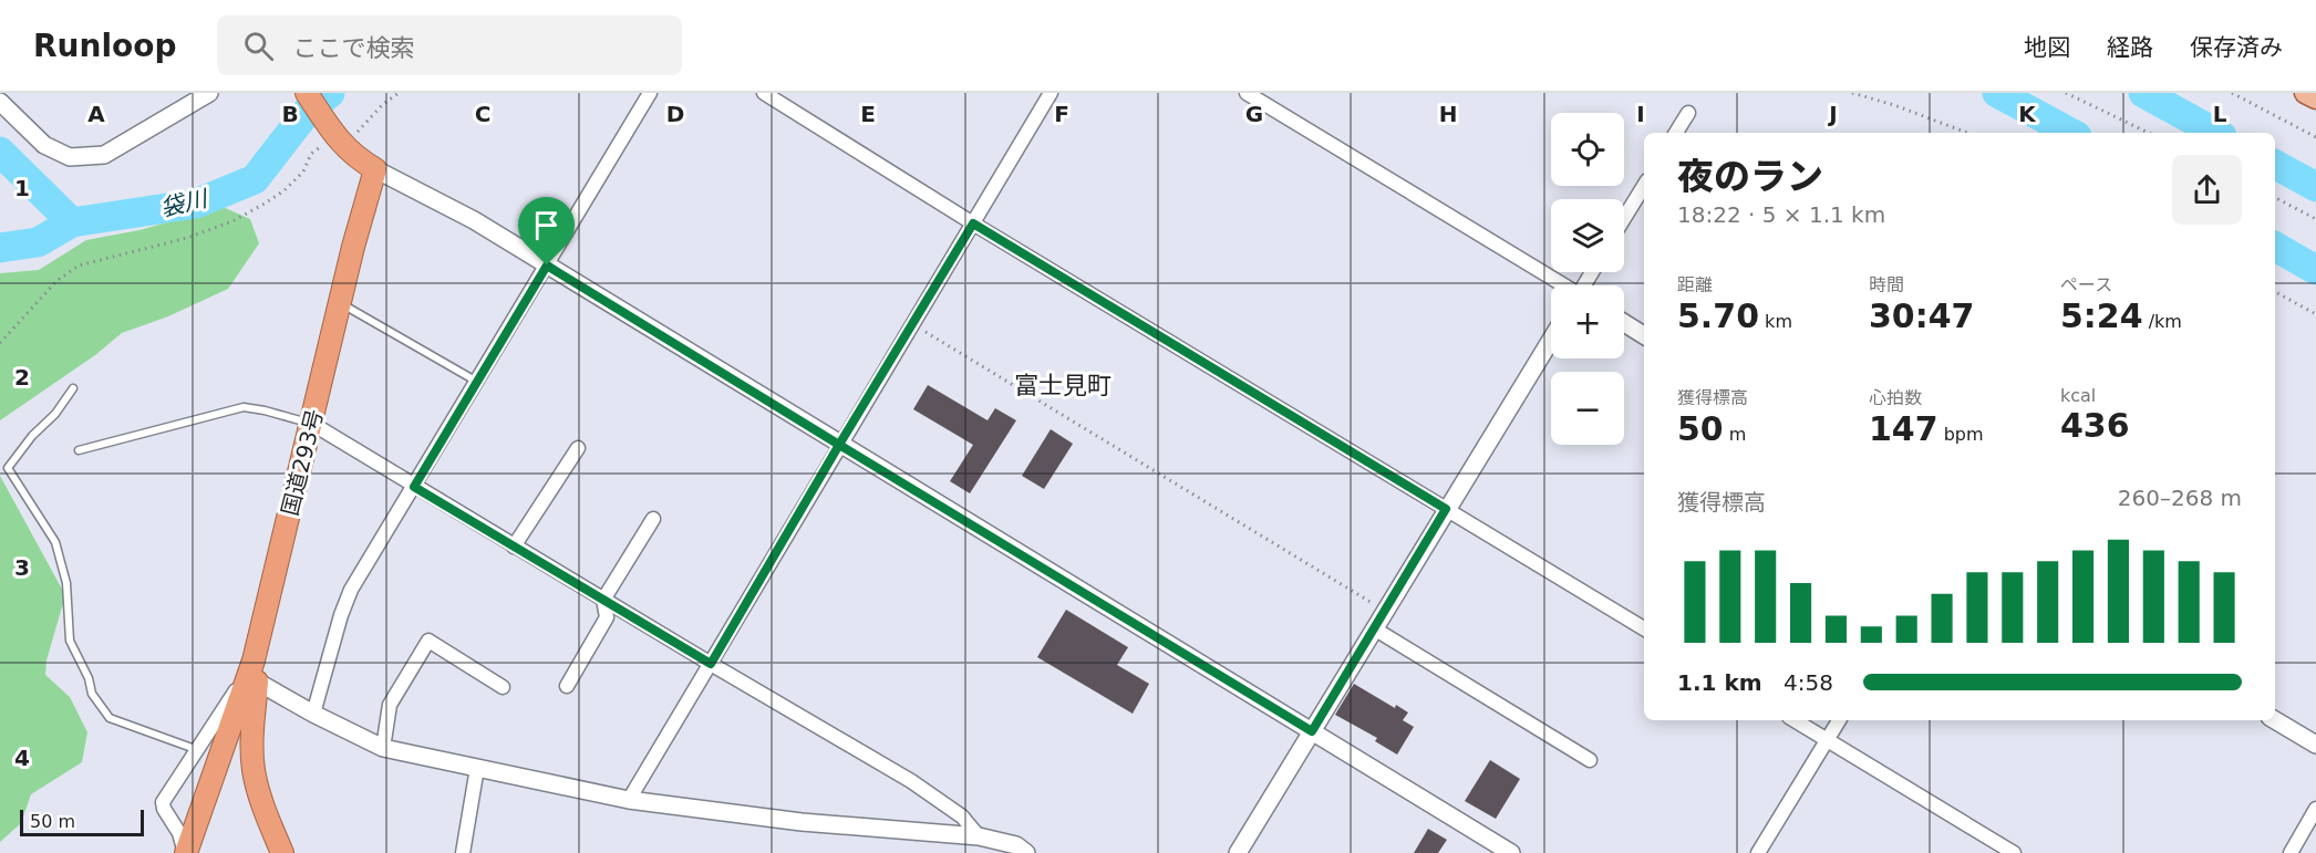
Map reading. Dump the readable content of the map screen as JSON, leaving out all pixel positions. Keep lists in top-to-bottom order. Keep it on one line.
{"streets":{"highway":["国道293号"]},"districts":["富士見町"],"water":["袋川"],"scale_bar":"50 m","page":{"header":"Runloop","search":"ここで検索","nav":["地図","経路","保存済み"],"map_buttons":["+","−"],"heading":["夜のラン","18:22 · 5 × 1.1 km"],"stats":[["距離","5.70 km"],["時間","30:47"],["ペース","5:24 /km"],["獲得標高","50 m"],["心拍数","147 bpm"],["kcal","436"]],"chart":["獲得標高","260–268 m"],"list":[{"name":"1.1 km","note":"4:58"}],"scale":"50 m"},"grid":{"columns":["A","B","C","D","E","F","G","H","I","J","K","L"],"rows":["1","2","3","4"]}}
